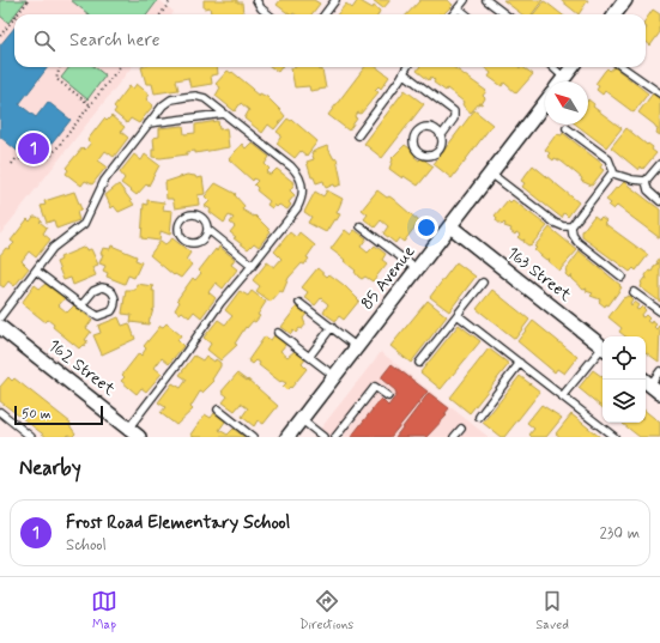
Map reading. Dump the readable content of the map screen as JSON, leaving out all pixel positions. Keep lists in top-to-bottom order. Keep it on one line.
{"streets":{"street":["163 Street","85 Avenue","162 Street"]},"crossings":[["163 Street","85 Avenue"]],"scale_bar":"50 m","north":"top left","page":{"search":"Search here","pins":"1","scale":"50 m","heading":"Nearby","list":[{"mark":"1","name":"Frost Road Elementary School","note":"School","value":"230 m"}],"nav":["Map","Directions","Saved"]}}
